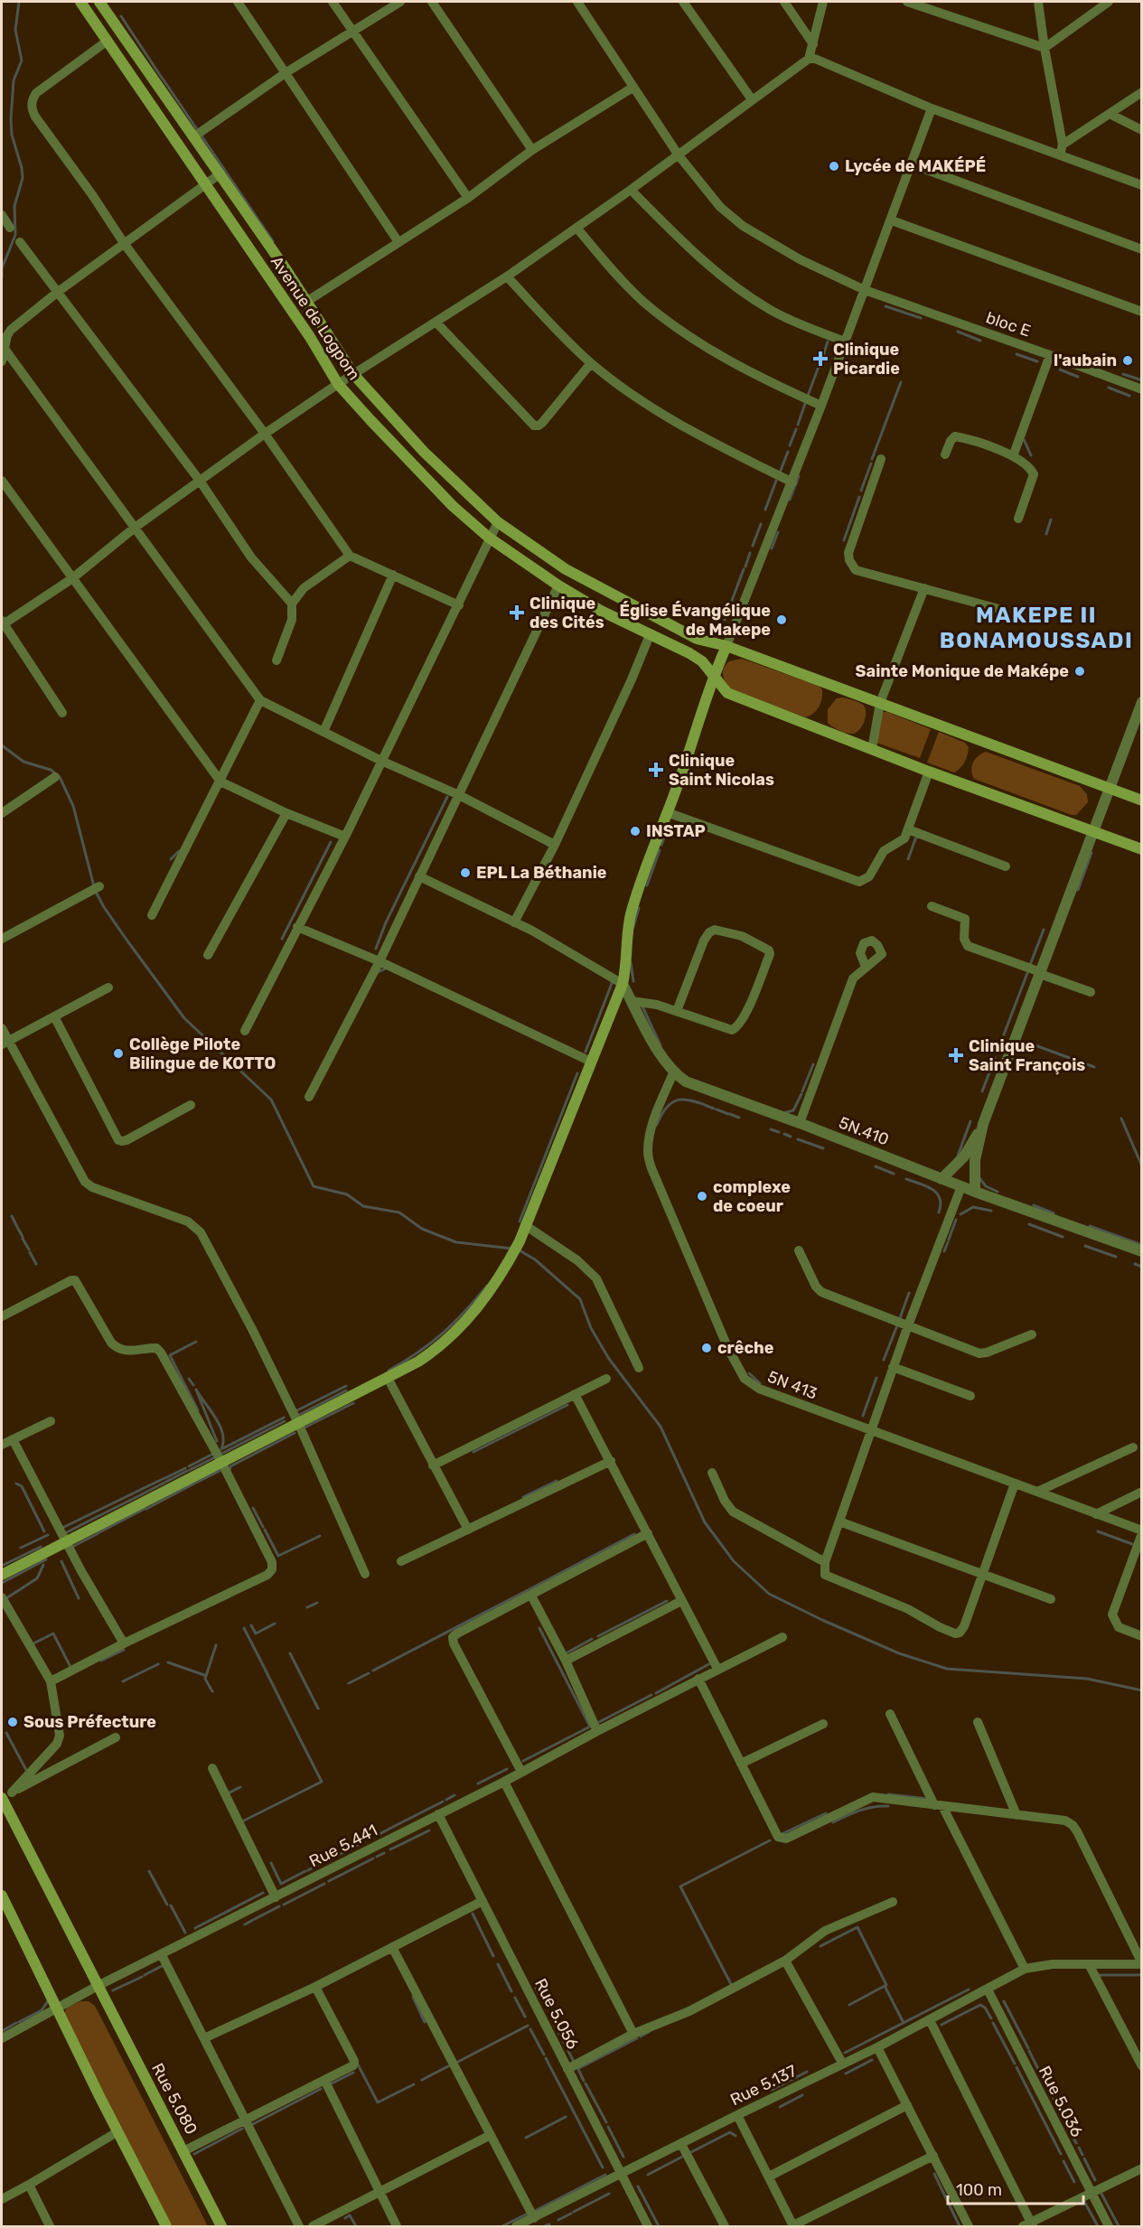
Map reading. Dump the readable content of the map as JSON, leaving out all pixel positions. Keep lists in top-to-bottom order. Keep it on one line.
{"streets":{"main road":["Avenue de Logpom","Rue 5.080"],"street":["bloc E","5N.410","5N 413","Rue 5.441","Rue 5.056","Rue 5.137","Rue 5.036"]},"crossings":[["5N.410","5N 413"],["Rue 5.441","Rue 5.056"],["Rue 5.441","Rue 5.080"],["Rue 5.056","Rue 5.137"],["Rue 5.137","Rue 5.036"]],"districts":["MAKEPE II BONAMOUSSADI"],"places":{"other":["Lycée de MAKÉPÉ","l'aubain","Église Évangélique de Makepe","Sainte Monique de Maképe","INSTAP","EPL La Béthanie","Collège Pilote Bilingue de KOTTO","complexe de coeur","crêche","Sous Préfecture"],"health":["Clinique Picardie","Clinique des Cités","Clinique Saint Nicolas","Clinique Saint François"]},"scale_bar":"100 m"}
